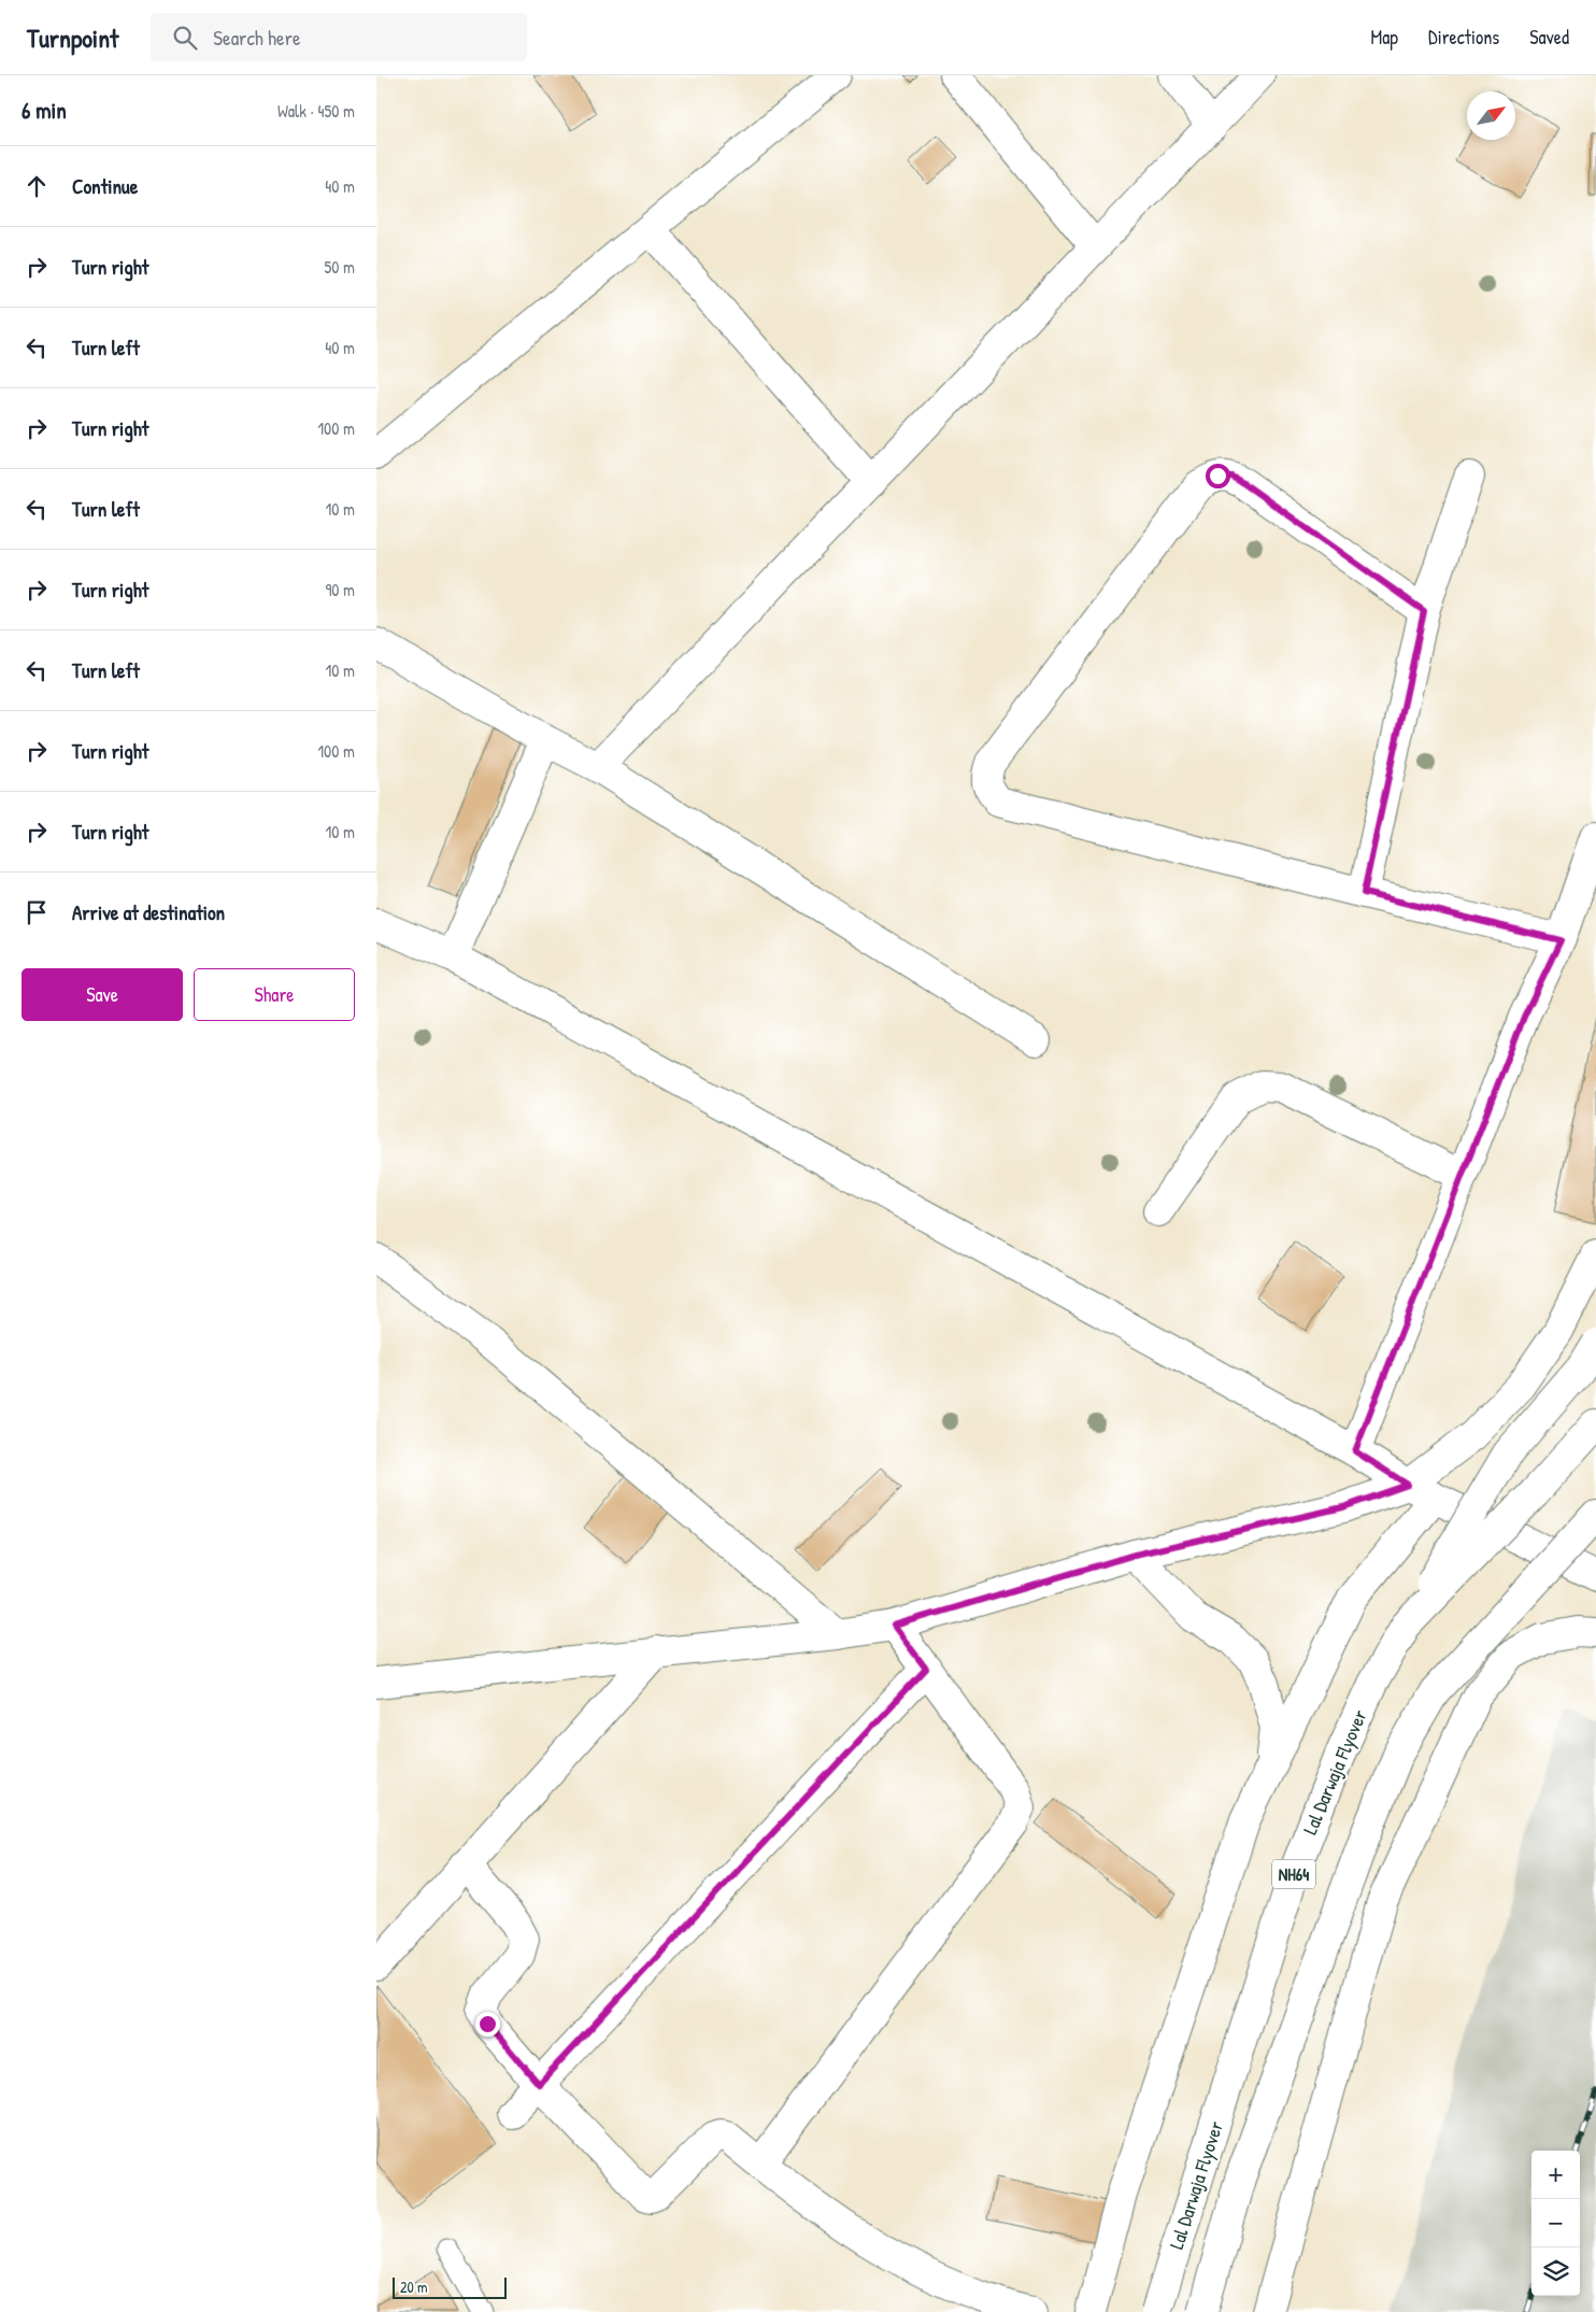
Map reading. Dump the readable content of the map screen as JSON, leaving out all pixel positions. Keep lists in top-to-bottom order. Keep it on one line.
{"streets":{"main road":["Lal Darwaja Flyover","NH64"]},"scale_bar":"20 m","north":"top right","page":{"header":"Turnpoint","search":"Search here","nav":["Map","Directions","Saved"],"heading":["6 min","Walk · 450 m"],"list":[["Continue","40 m"],["Turn right","50 m"],["Turn left","40 m"],["Turn right","100 m"],["Turn left","10 m"],["Turn right","90 m"],["Turn left","10 m"],["Turn right","100 m"],["Turn right","10 m"],"Arrive at destination"],"buttons":["Save","Share"],"map_buttons":["+","−"],"scale":"20 m"}}
